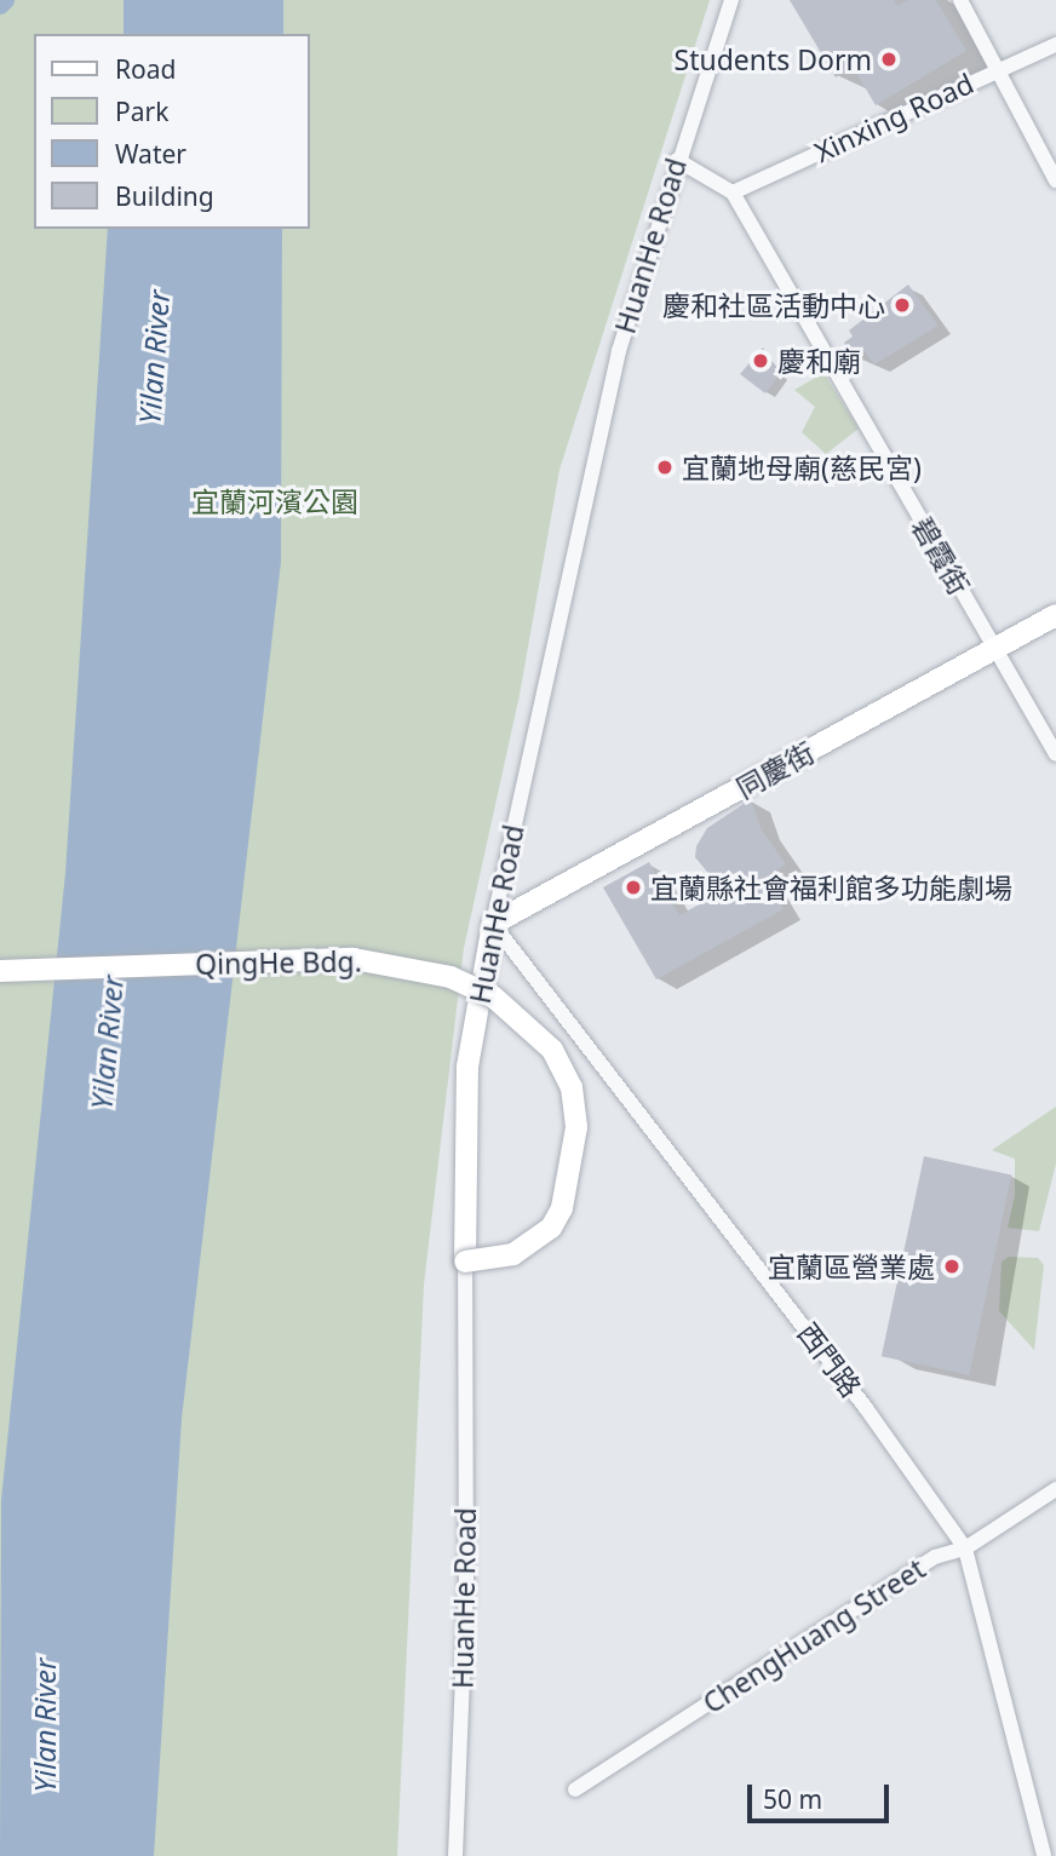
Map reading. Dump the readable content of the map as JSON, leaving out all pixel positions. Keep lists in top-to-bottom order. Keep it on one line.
{"streets":{"street":["Xinxing Road","HuanHe Road","碧霞街","同慶街","QingHe Bdg.","西門路","ChengHuang Street"]},"crossings":[["Xinxing Road","碧霞街"],["HuanHe Road","碧霞街"],["HuanHe Road","同慶街"],["HuanHe Road","QingHe Bdg."],["HuanHe Road","西門路"],["碧霞街","同慶街"],["同慶街","西門路"],["西門路","ChengHuang Street"]],"water":["Yilan River"],"parks":["宜蘭河濱公園"],"places":["Students Dorm","慶和社區活動中心","慶和廟","宜蘭地母廟(慈民宮)","宜蘭縣社會福利館多功能劇場","宜蘭區營業處"],"legend":["Road","Park","Water","Building"],"scale_bar":"50 m"}
